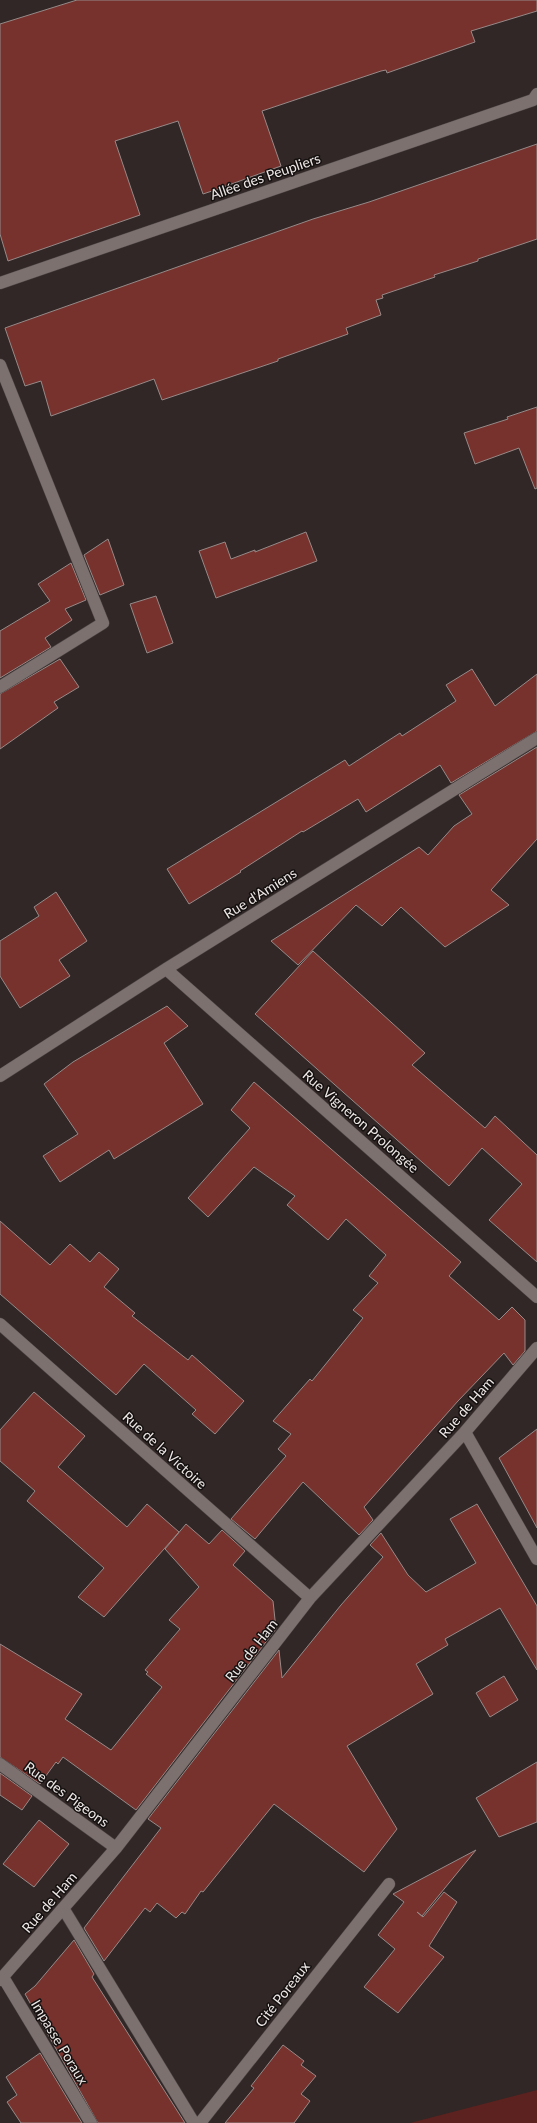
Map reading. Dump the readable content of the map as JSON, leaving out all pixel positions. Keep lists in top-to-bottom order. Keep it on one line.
{"streets":{"street":["Allée des Peupliers","Rue d'Amiens","Rue Vigneron Prolongée","Rue de Ham","Rue de la Victoire","Rue des Pigeons","Cité Poreaux","Impasse Poraux"]},"crossings":[["Rue d'Amiens","Rue Vigneron Prolongée"],["Rue de Ham","Rue de la Victoire"],["Rue de Ham","Rue des Pigeons"],["Rue de Ham","Impasse Poraux"]]}
